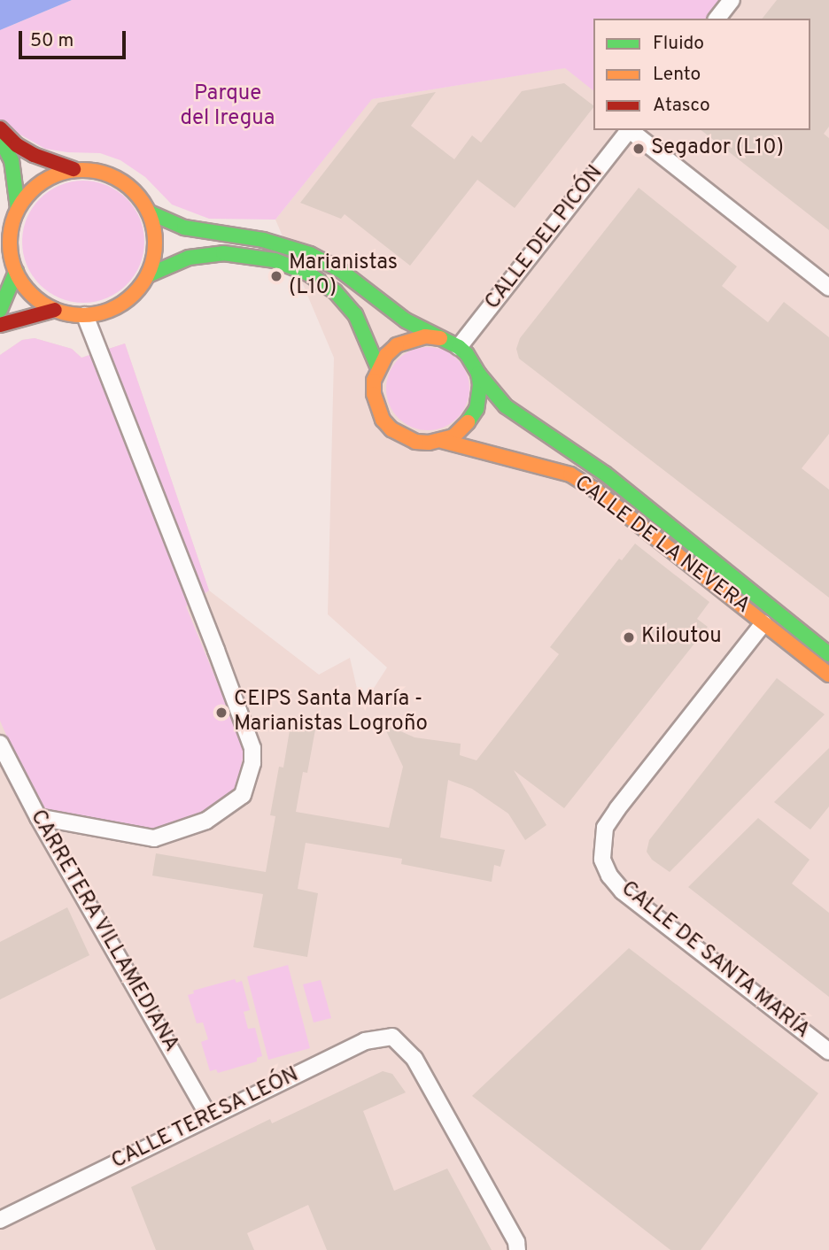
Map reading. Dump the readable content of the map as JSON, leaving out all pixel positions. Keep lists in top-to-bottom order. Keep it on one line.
{"streets":{"main road":["CALLE DE LA NEVERA"],"street":["CALLE DEL PICÓN","CARRETERA VILLAMEDIANA","CALLE DE SANTA MARÍA","CALLE TERESA LEÓN"]},"crossings":[["CALLE DEL PICÓN","CALLE DE LA NEVERA"],["CALLE DE LA NEVERA","CALLE DE SANTA MARÍA"],["CARRETERA VILLAMEDIANA","CALLE TERESA LEÓN"]],"parks":["Parque del Iregua"],"places":["Segador (L10)","Marianistas (L10)","Kiloutou","CEIPS Santa María - Marianistas Logroño"],"legend":["Fluido","Lento","Atasco"],"scale_bar":"50 m"}
